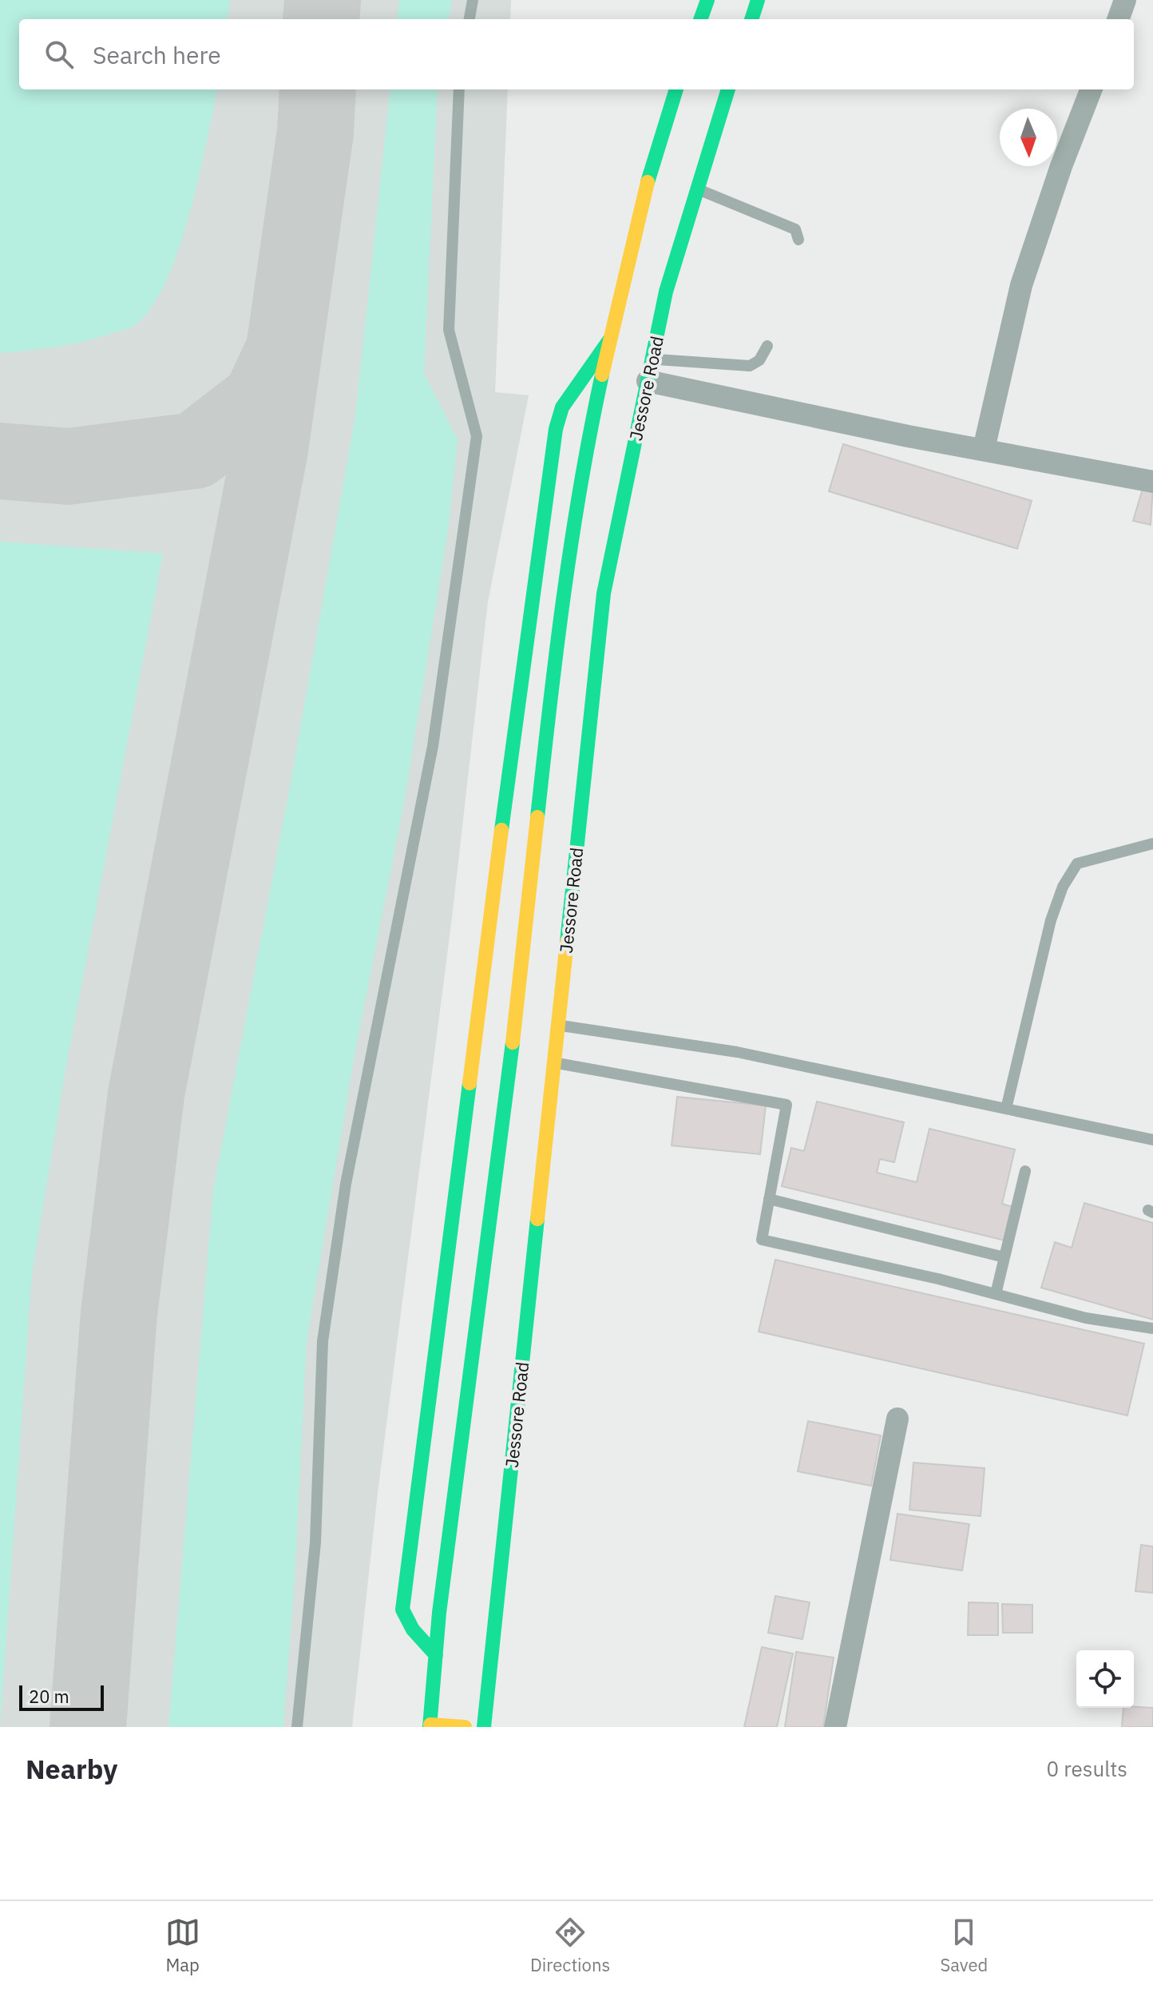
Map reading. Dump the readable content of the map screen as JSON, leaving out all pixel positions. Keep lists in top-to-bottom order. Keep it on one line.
{"streets":{"main road":["Jessore Road"]},"scale_bar":"20 m","north":"bottom","page":{"search":"Search here","scale":"20 m","heading":["Nearby","0 results"],"nav":["Map","Directions","Saved"]}}
